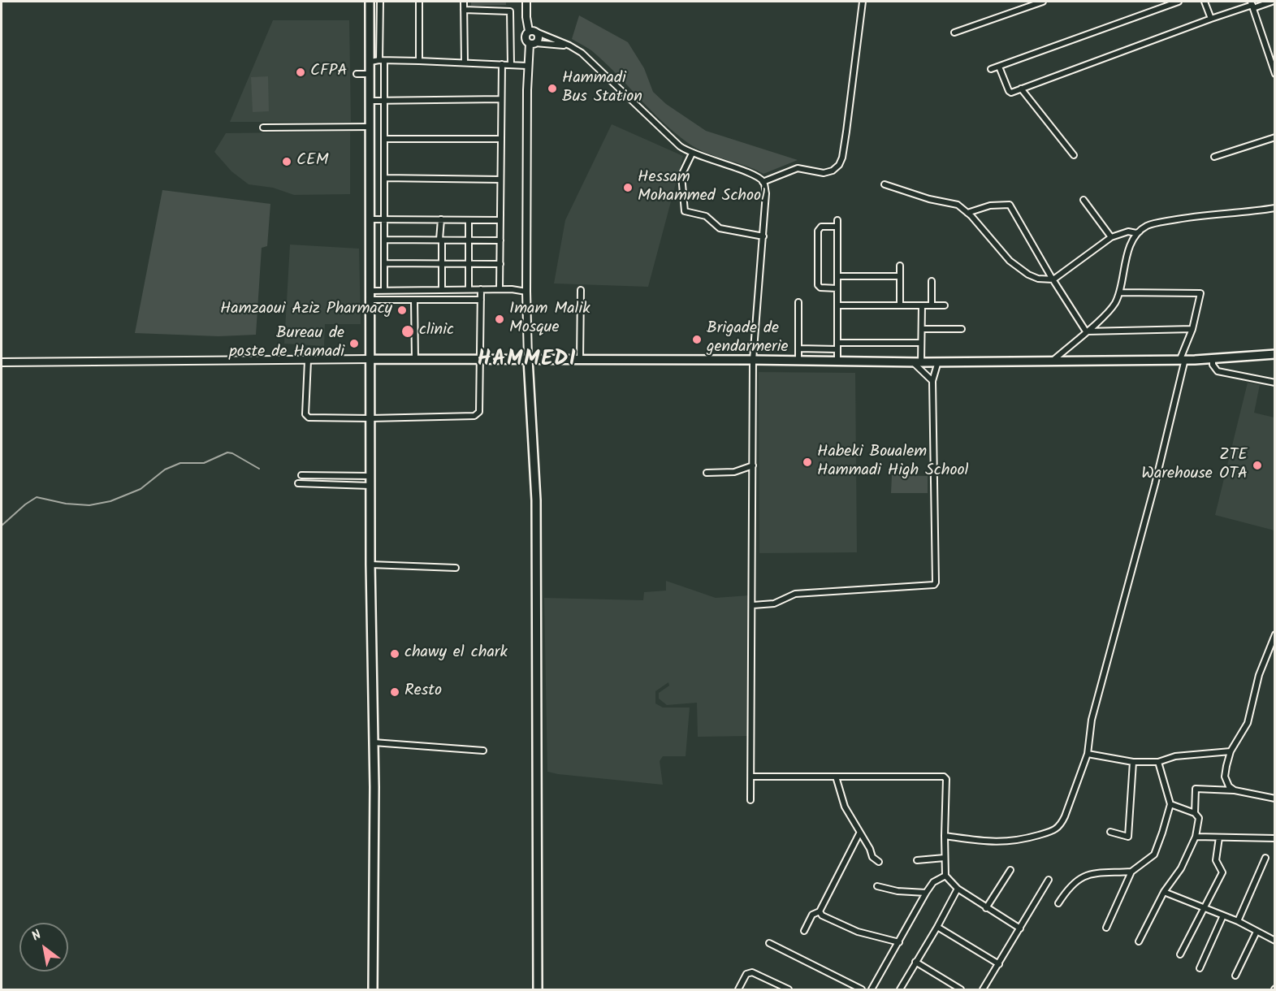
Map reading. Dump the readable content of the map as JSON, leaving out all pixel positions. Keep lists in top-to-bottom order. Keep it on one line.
{"districts":["HAMMEDI"],"places":["CFPA","Hammadi Bus Station","CEM","Hessam Mohammed School","Hamzaoui Aziz Pharmacy","Imam Malik Mosque","clinic","Brigade de gendarmerie","Bureau de poste de Hamadi","Habeki Boualem Hammadi High School","ZTE Warehouse OTA","chawy el chark","Resto"],"north":"top left"}
